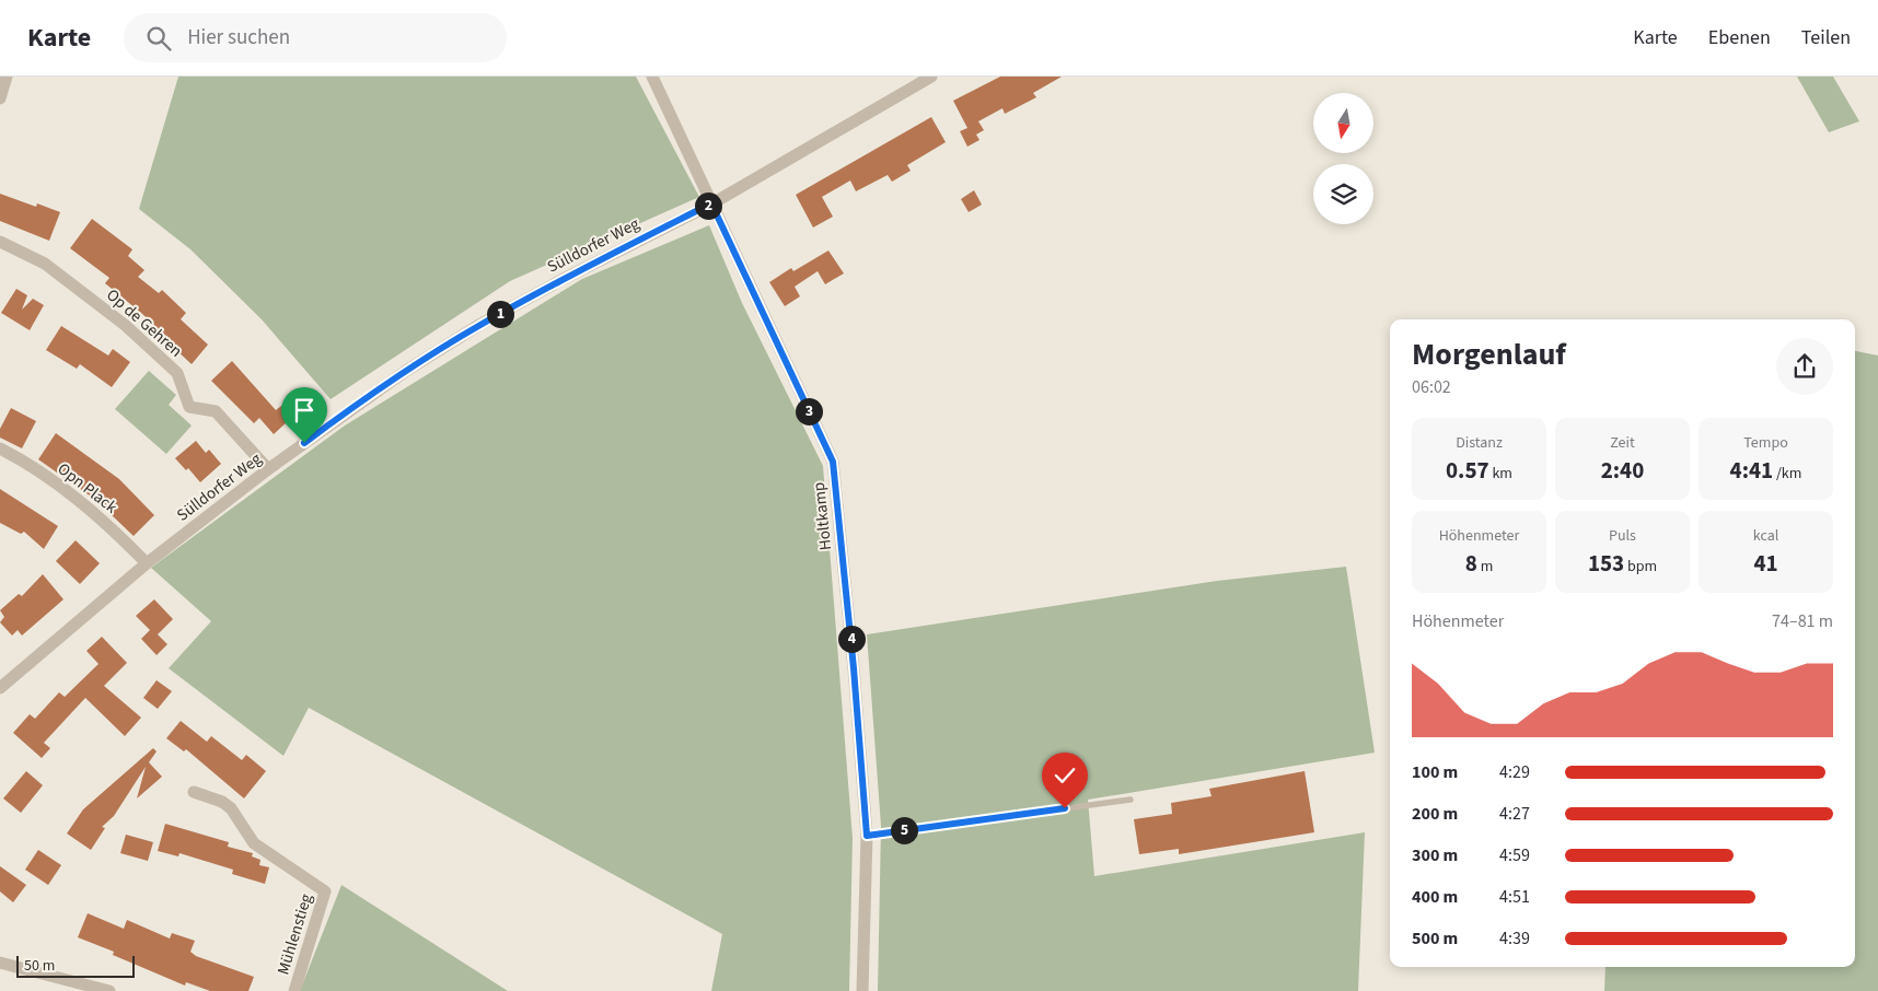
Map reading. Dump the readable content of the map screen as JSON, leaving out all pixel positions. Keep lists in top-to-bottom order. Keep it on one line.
{"streets":{"street":["Sülldorfer Weg","Op de Gehren","Opn Plack","Holtkamp","Mühlenstieg"]},"crossings":[["Sülldorfer Weg","Op de Gehren"],["Sülldorfer Weg","Opn Plack"],["Sülldorfer Weg","Holtkamp"]],"scale_bar":"50 m","north":"bottom","page":{"header":"Karte","search":"Hier suchen","nav":["Karte","Ebenen","Teilen"],"pins":["2","1","3","4","5"],"heading":["Morgenlauf","06:02"],"stats":[["Distanz","0.57 km"],["Zeit","2:40"],["Tempo","4:41 /km"],["Höhenmeter","8 m"],["Puls","153 bpm"],["kcal","41"]],"chart":["Höhenmeter","74–81 m"],"list":[{"name":"100 m","note":"4:29"},{"name":"200 m","note":"4:27"},{"name":"300 m","note":"4:59"},{"name":"400 m","note":"4:51"},{"name":"500 m","note":"4:39"}],"scale":"50 m"}}
